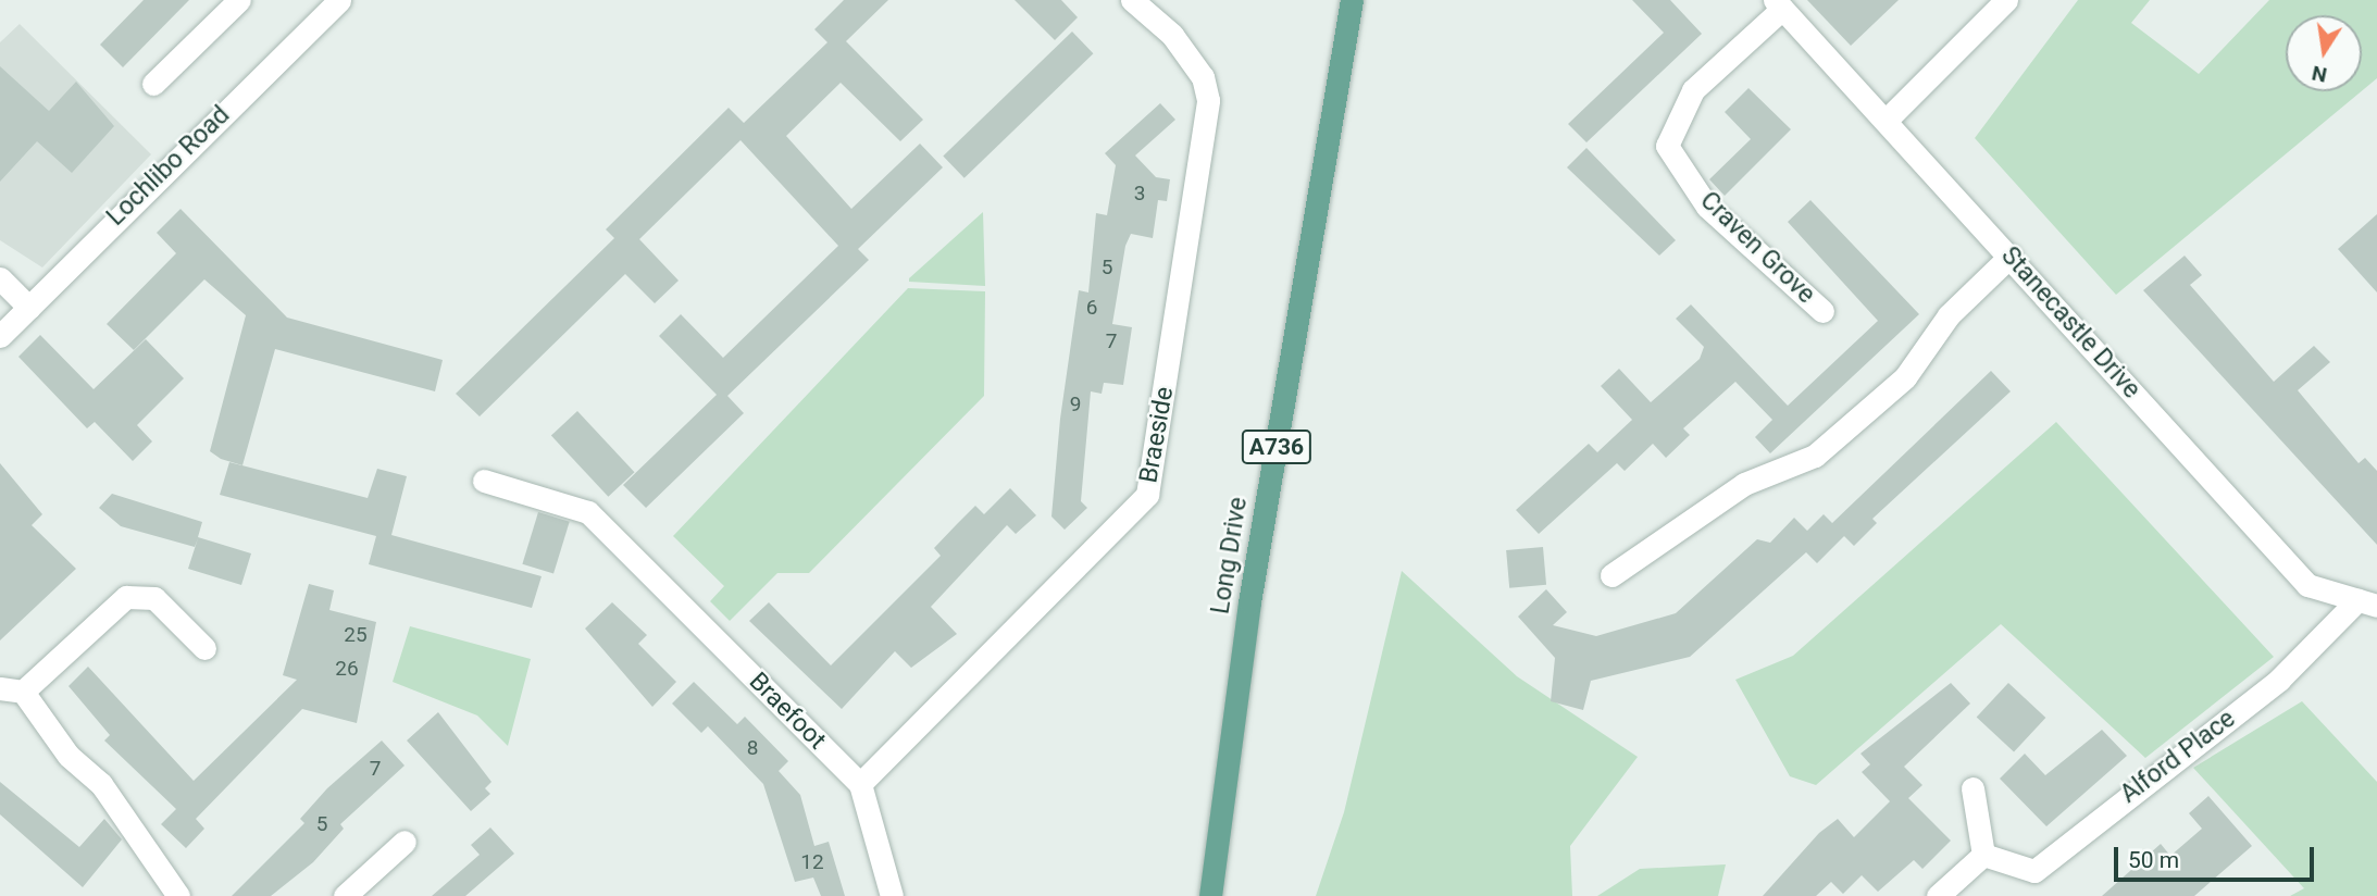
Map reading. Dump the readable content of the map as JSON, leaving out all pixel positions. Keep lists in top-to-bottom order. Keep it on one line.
{"streets":{"main road":["A736","Long Drive"],"street":["Lochlibo Road","Craven Grove","Stanecastle Drive","Braeside","Braefoot","Alford Place"]},"crossings":[["Craven Grove","Stanecastle Drive"],["Stanecastle Drive","Alford Place"],["Braeside","Braefoot"]],"house_numbers":["3","5","6","7","9","25","26","8","7","5","12"],"scale_bar":"50 m","north":"bottom"}
